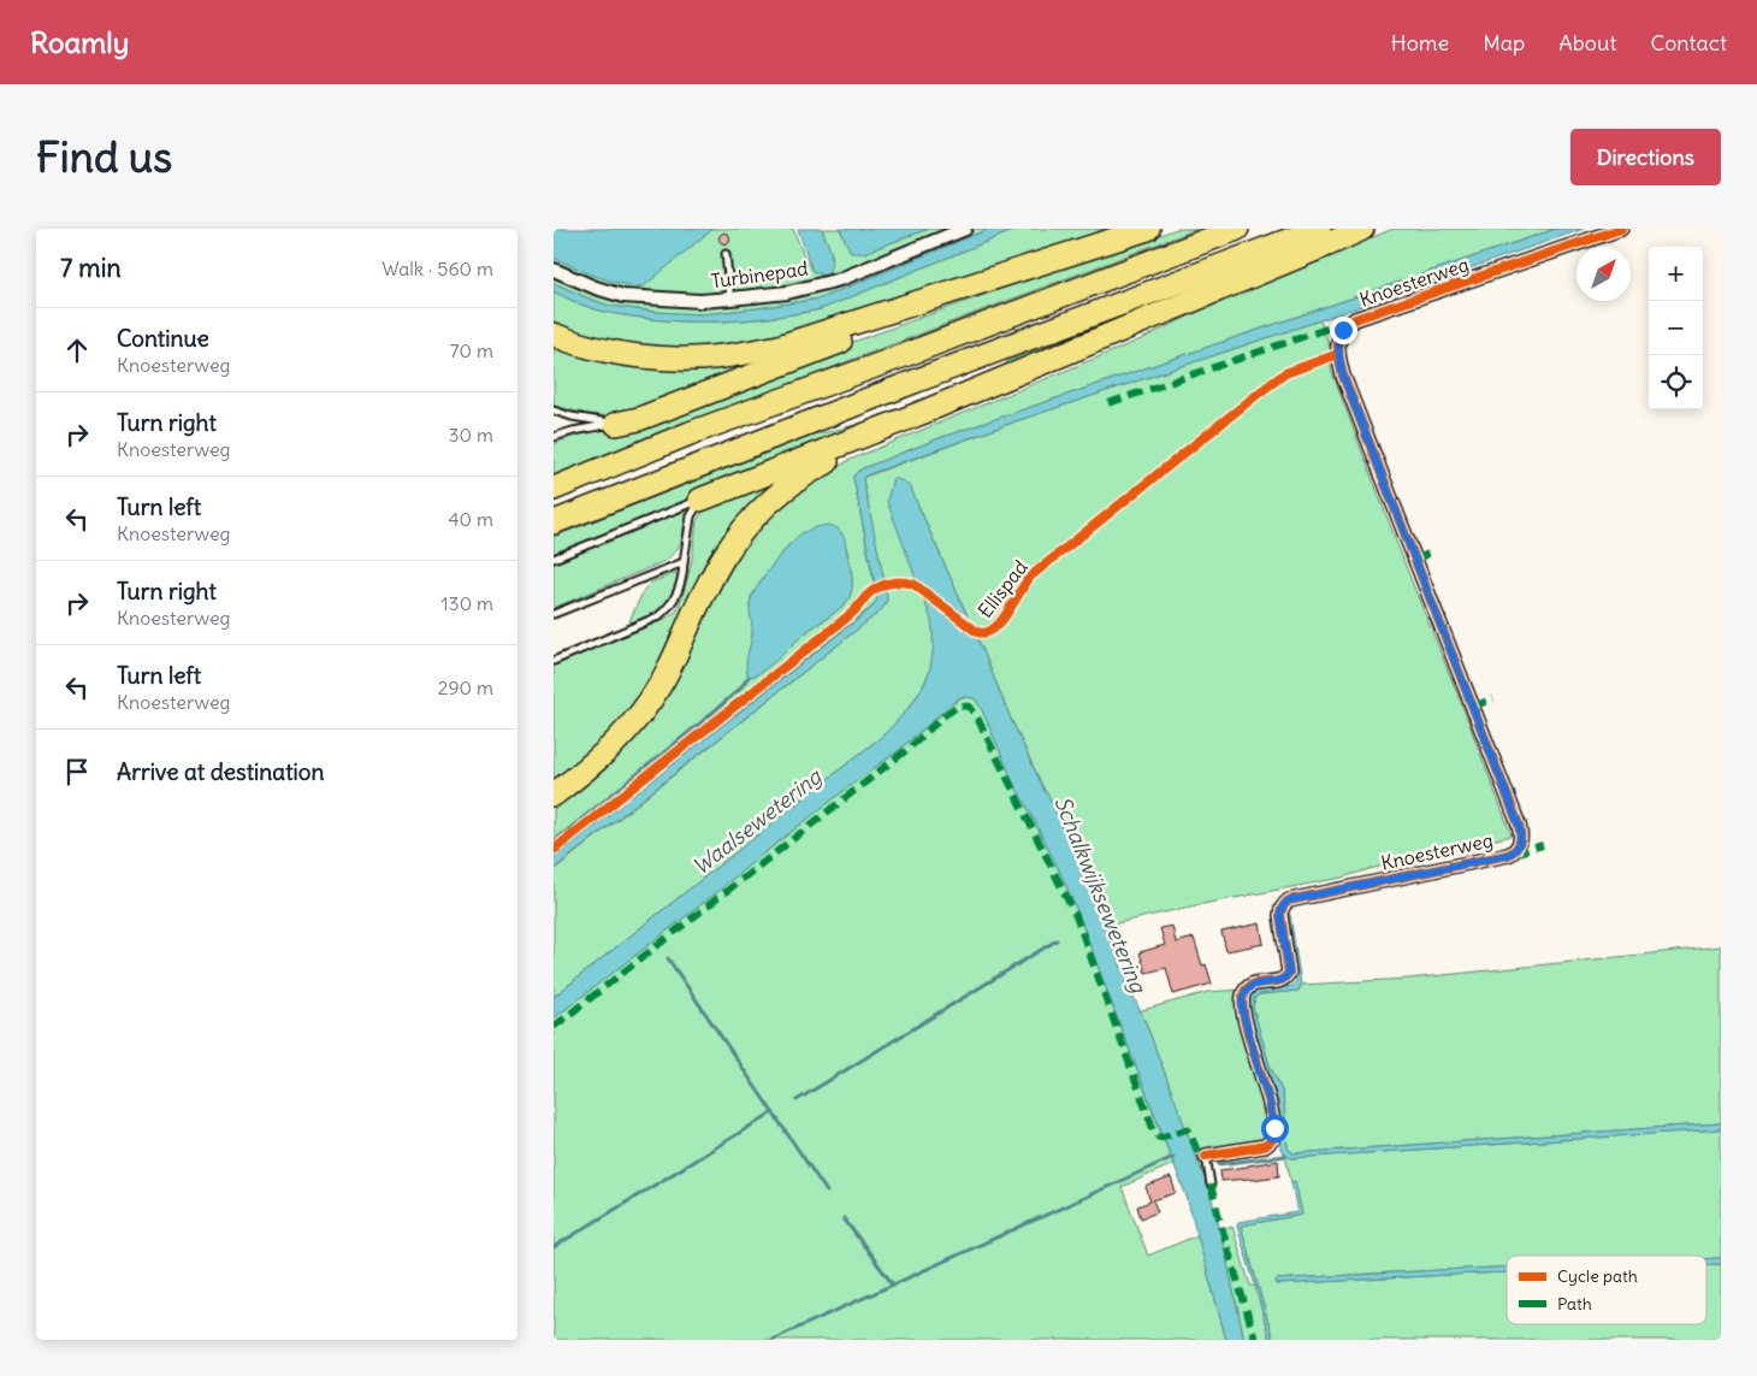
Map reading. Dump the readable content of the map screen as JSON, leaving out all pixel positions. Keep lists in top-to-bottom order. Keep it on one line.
{"streets":{"street":["Turbinepad","Knoesterweg"],"cycle path":["Ellispad"]},"water":["Waalsewetering","Schalkwijksewetering"],"legend":["Cycle path","Path"],"north":"top right","page":{"header":"Roamly","nav":["Home","Map","About","Contact"],"buttons":"Directions","title":"Find us","heading":["7 min","Walk · 560 m"],"map_buttons":["+","−"],"list":[["Continue","Knoesterweg","70 m"],["Turn right","Knoesterweg","30 m"],["Turn left","Knoesterweg","40 m"],["Turn right","Knoesterweg","130 m"],["Turn left","Knoesterweg","290 m"],"Arrive at destination"]}}
